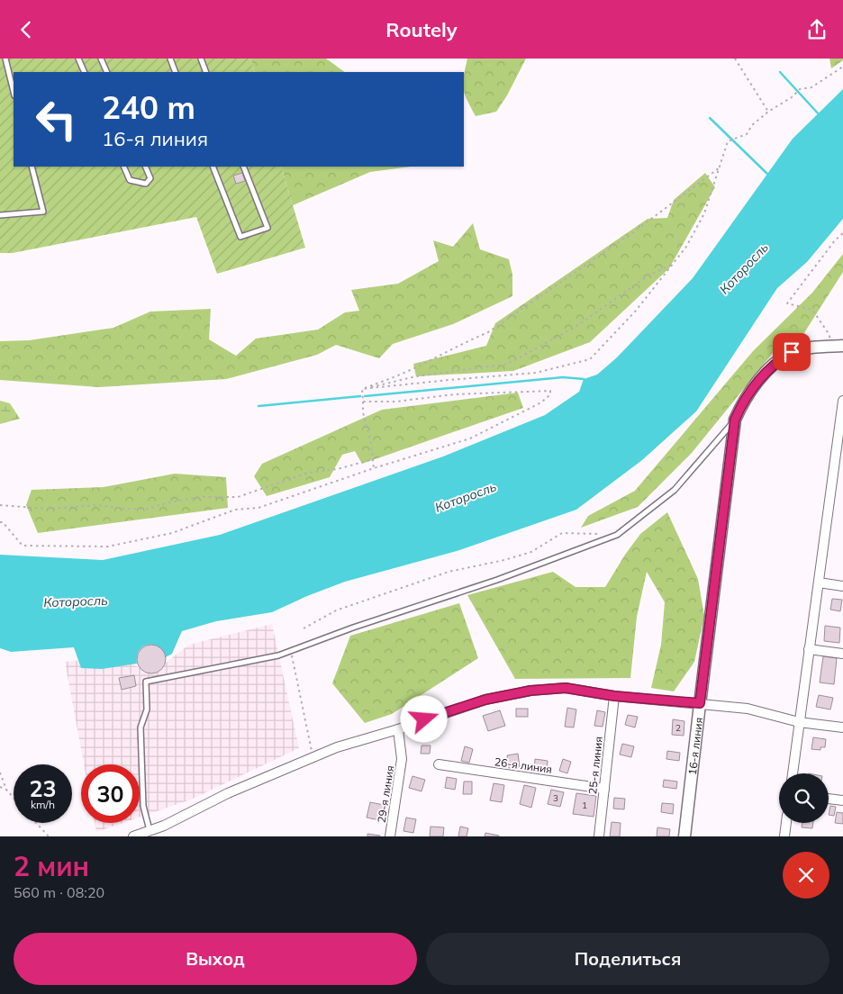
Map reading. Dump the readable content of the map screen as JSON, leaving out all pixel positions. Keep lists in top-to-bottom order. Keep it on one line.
{"streets":{"street":["16-я линия","26-я линия","25-я линия","29-я линия"]},"crossings":[["26-я линия","25-я линия"]],"water":["Которосль"],"house_numbers":["2","3","1"],"page":{"header":"Routely","turn":["240 m","16-я линия"],"speed":"23 km/h","limit":"30","heading":["2 мин","560 m · 08:20"],"buttons":["Выход","Поделиться"]}}
